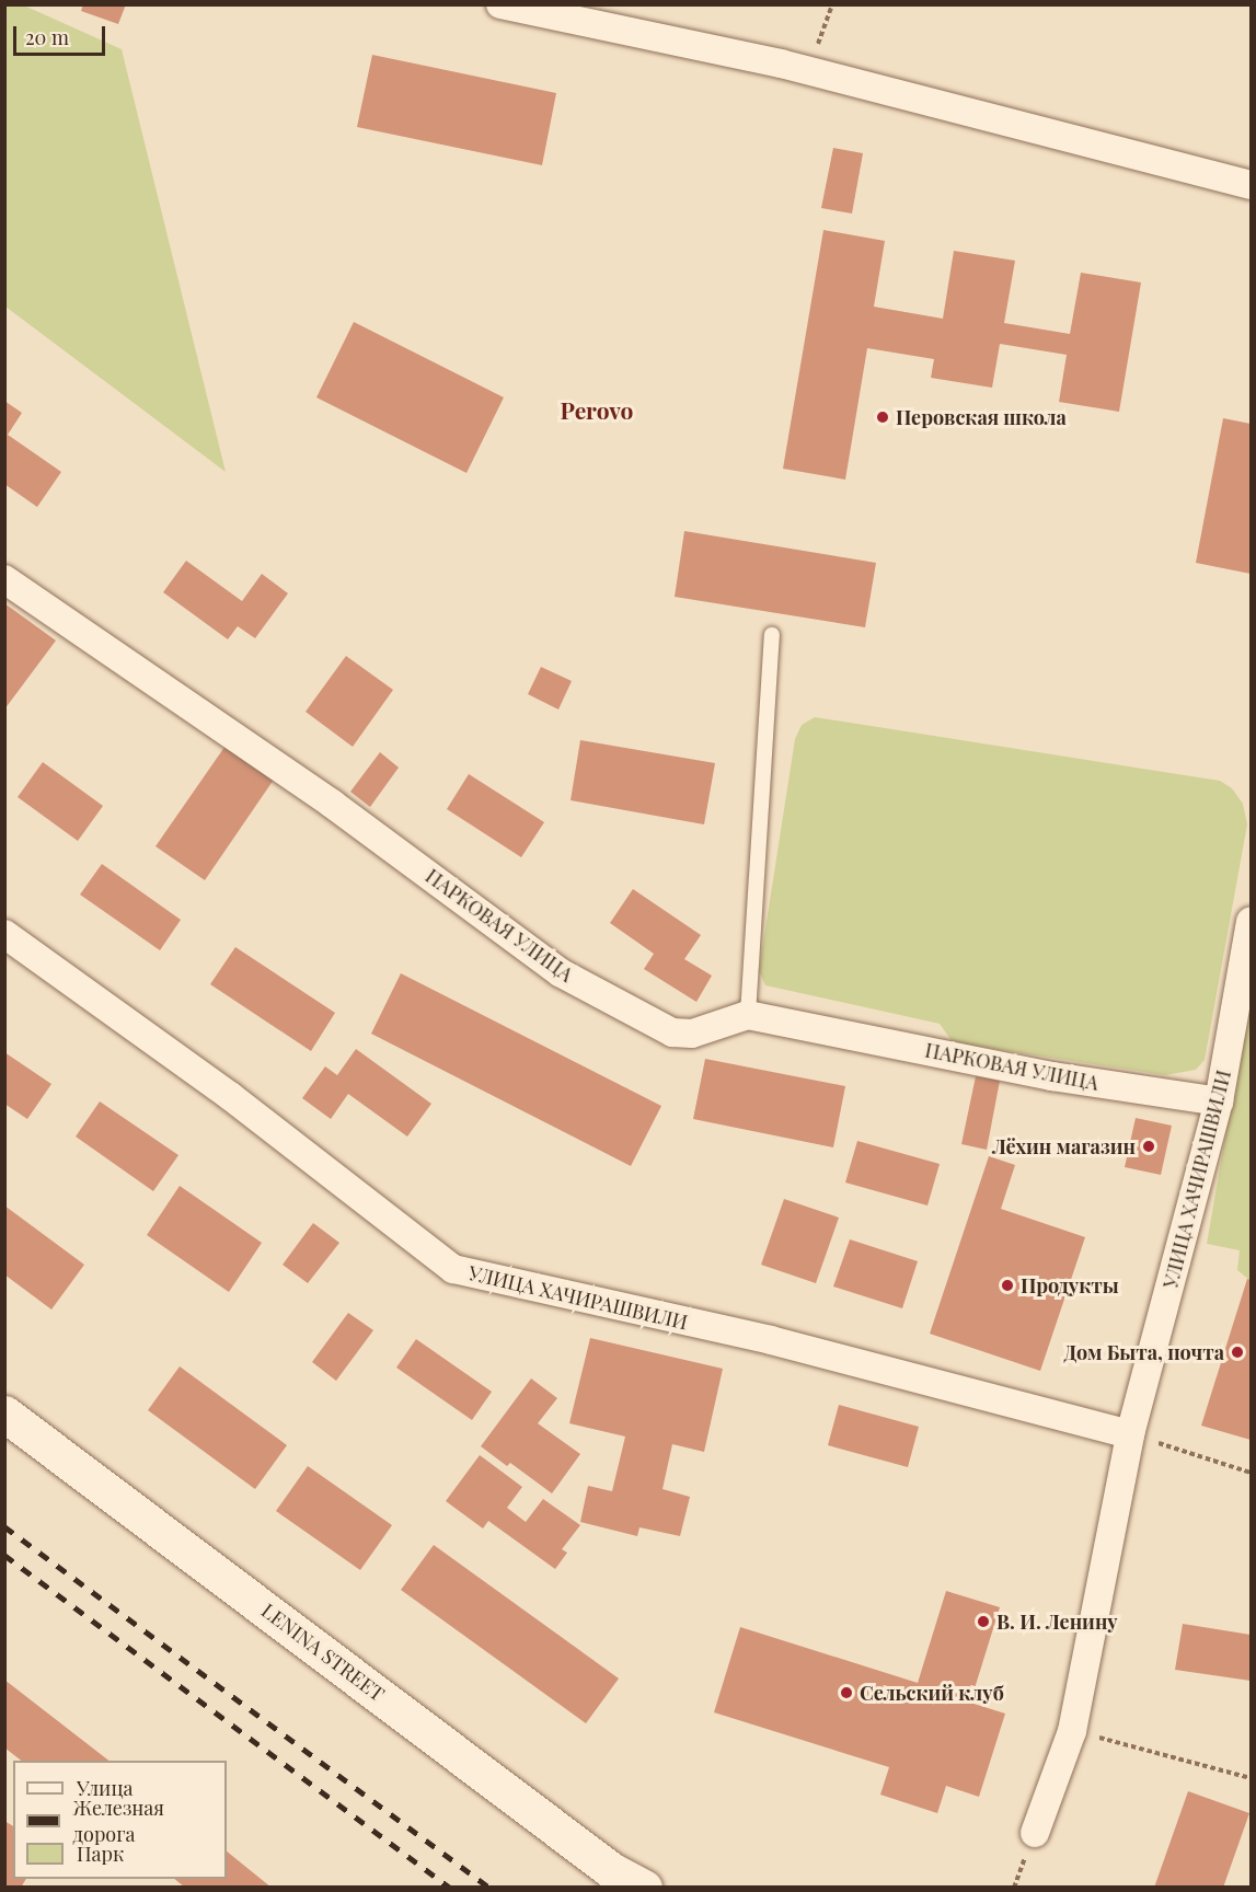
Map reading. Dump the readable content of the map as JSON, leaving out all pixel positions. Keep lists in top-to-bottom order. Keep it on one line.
{"streets":{"street":["ПАРКОВАЯ УЛИЦА","УЛИЦА ХАЧИРАШВИЛИ","LENINA STREET"]},"crossings":[["ПАРКОВАЯ УЛИЦА","УЛИЦА ХАЧИРАШВИЛИ"]],"districts":["Perovo"],"places":["Перовская школа","Лёхин магазин","Продукты","Дом Быта, почта","В. И. Ленину","Сельский клуб"],"legend":["Улица","Железная дорога","Парк"],"scale_bar":"20 m"}
